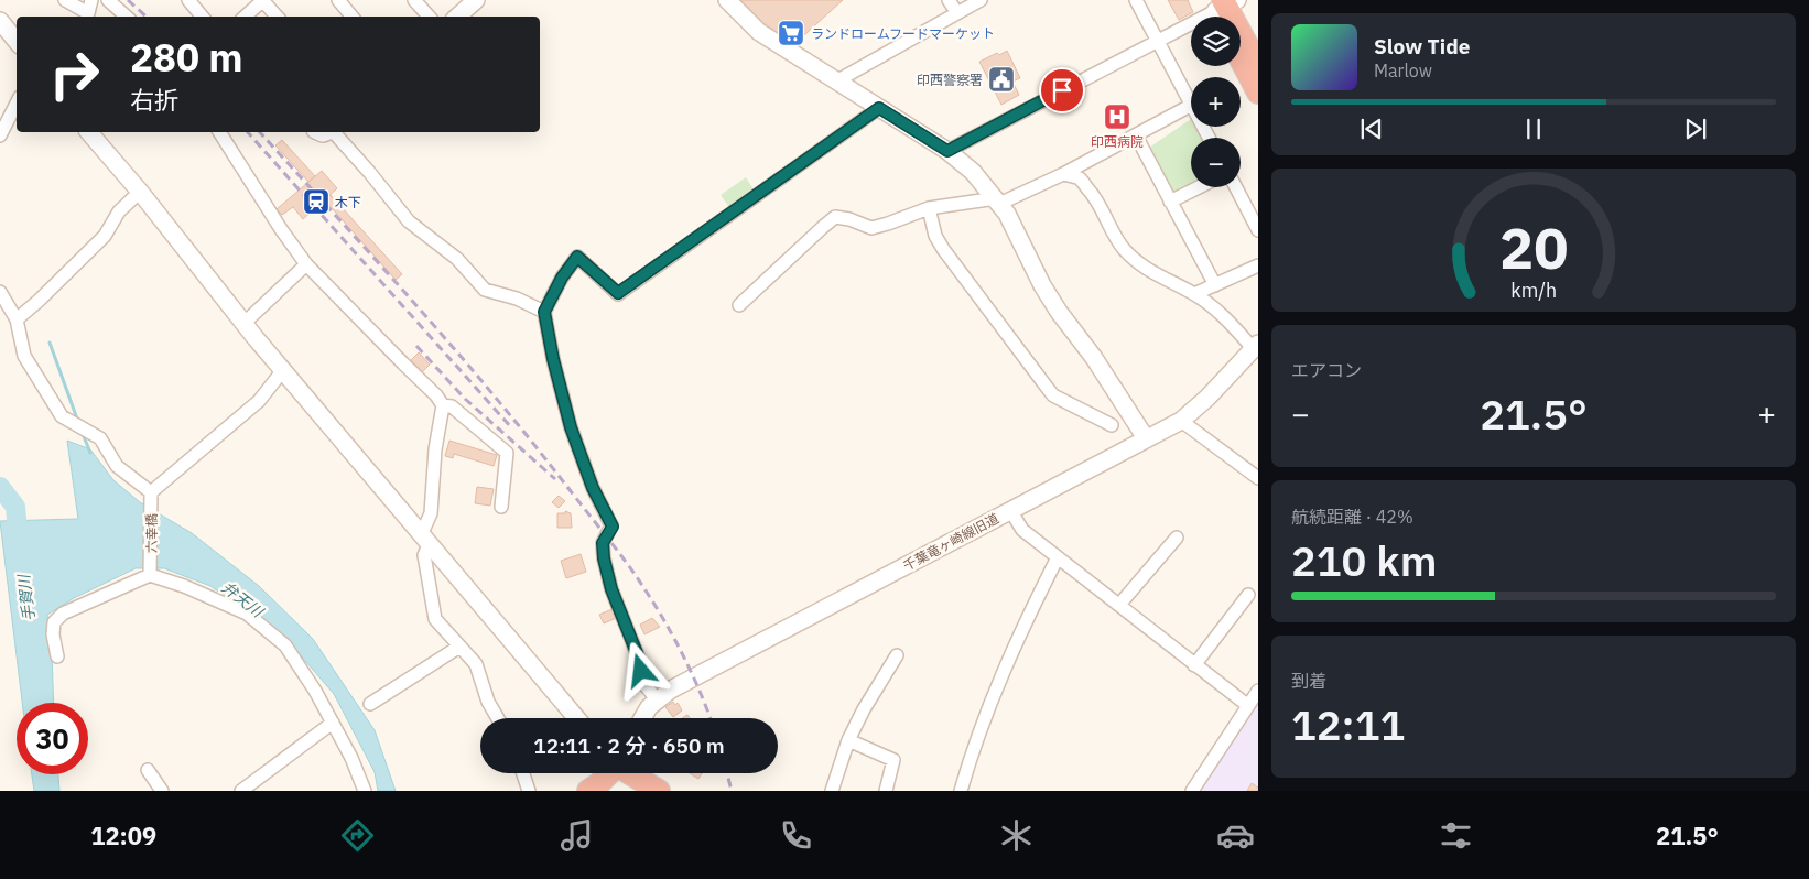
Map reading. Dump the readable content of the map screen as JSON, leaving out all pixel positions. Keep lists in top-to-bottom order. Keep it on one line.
{"streets":{"street":["六幸橋","千葉竜ヶ崎線旧道"]},"water":["手賀川","弁天川"],"places":{"supermarket":["ランドロームフードマーケット"],"public building":["印西警察署"],"hospital":["印西病院"],"station":["木下"]},"page":{"map_buttons":["+","−"],"turn":["280 m","右折"],"song":["Slow Tide","Marlow"],"tile":["エアコン",["航続距離 · 42%","210 km"],["到着","12:11"]],"heat":["−","21.5°","+"],"limit":"30","trip":"12:11 · 2 分 · 650 m","tabs":["12:09","21.5°"],"gauge":["20","km/h"]}}
